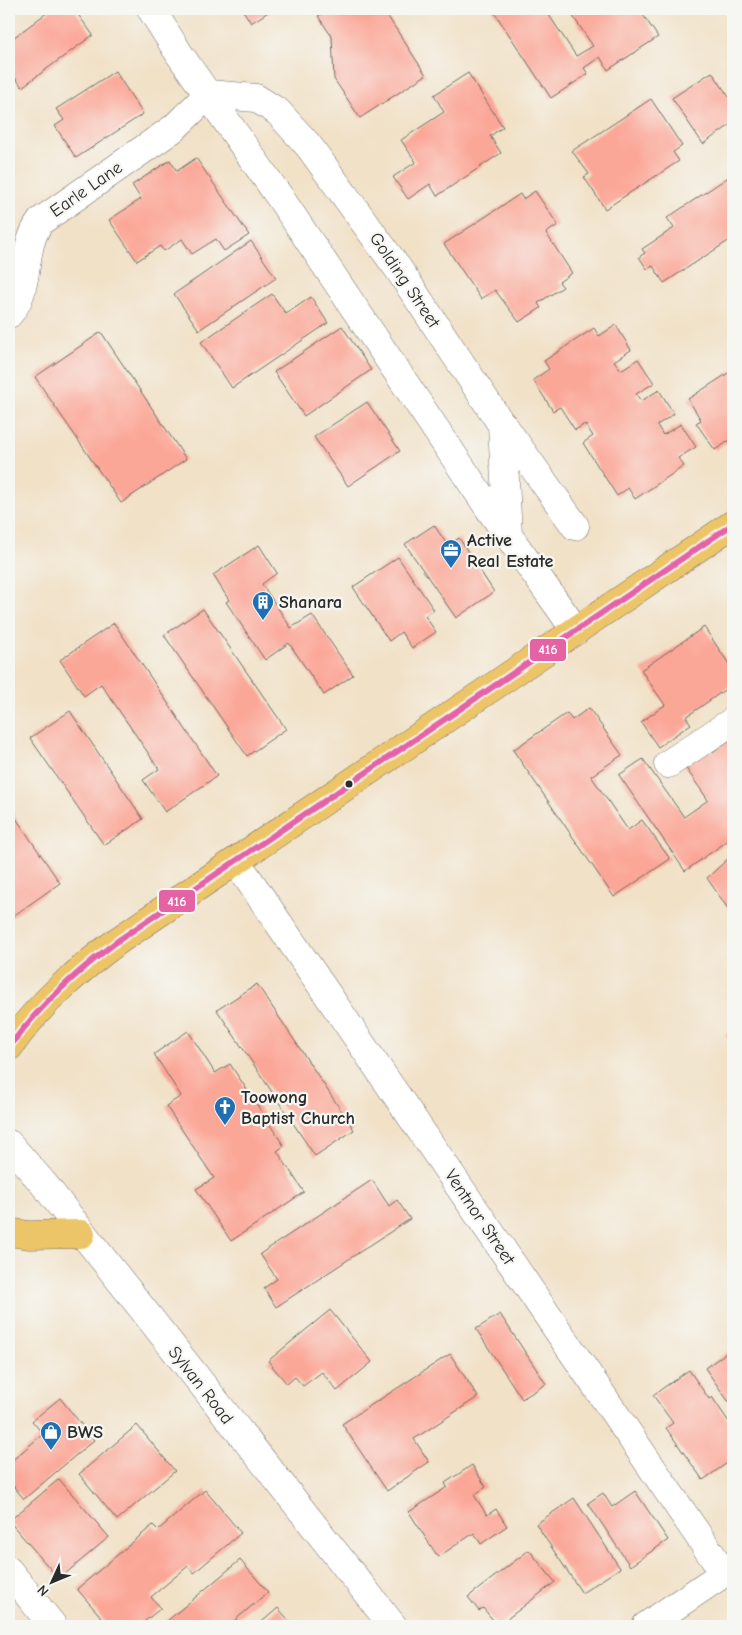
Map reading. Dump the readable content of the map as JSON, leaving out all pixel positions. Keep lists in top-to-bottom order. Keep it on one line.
{"streets":{"street":["Earle Lane","Golding Street","Ventnor Street","Sylvan Road"]},"crossings":[["Earle Lane","Golding Street"]],"places":{"office":["Active Real Estate"],"building":["Shanara"],"church":["Toowong Baptist Church"],"shop":["BWS"]},"lines":["transit line 416"],"north":"bottom left"}
